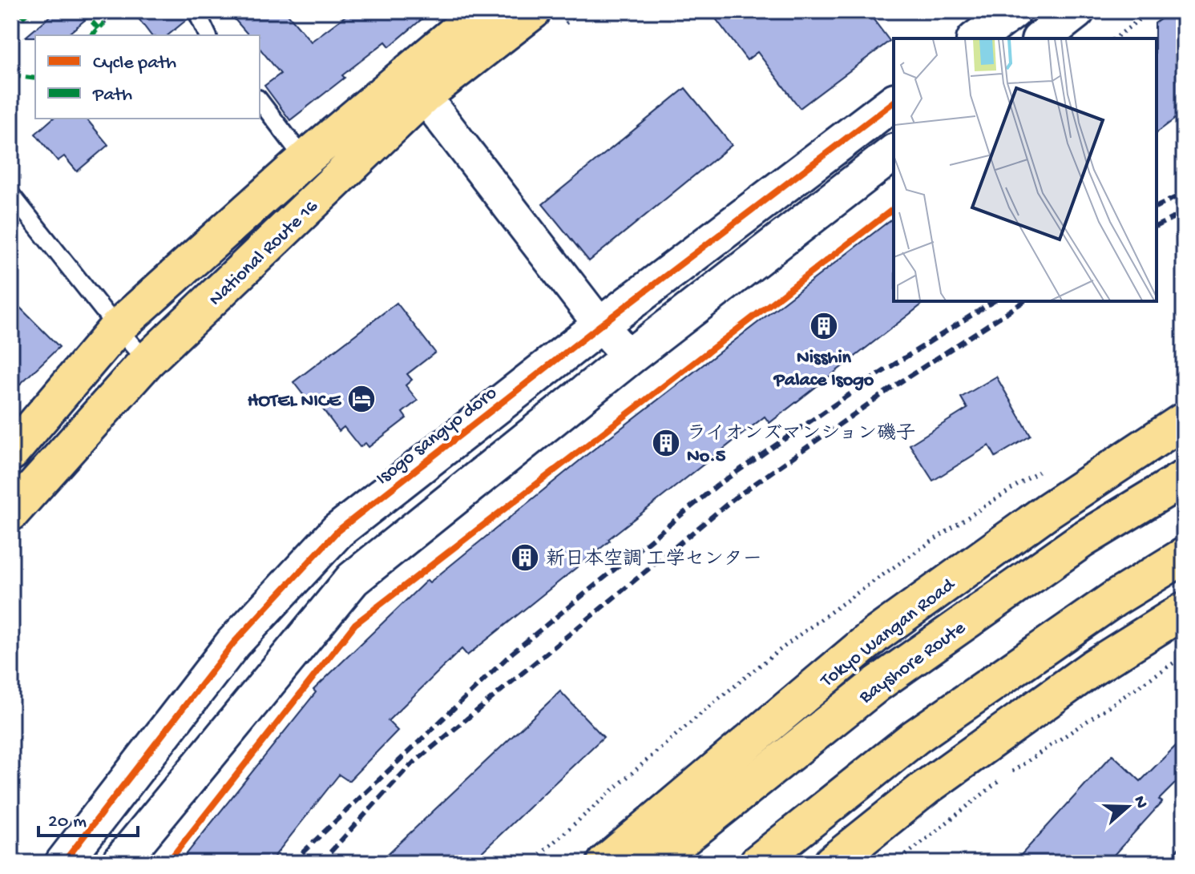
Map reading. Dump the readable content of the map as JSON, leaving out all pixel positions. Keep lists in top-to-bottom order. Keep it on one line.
{"streets":{"highway":["National Route 16","Tokyo Wangan Road","Bayshore Route"],"street":["Isogo sangyo doro"]},"places":{"building":["Nisshin Palace Isogo","ライオンズマンション磯子 No.5","新日本空調 工学センター"],"hotel":["HOTEL NICE"]},"legend":["Cycle path","Path"],"scale_bar":"20 m","north":"right"}
